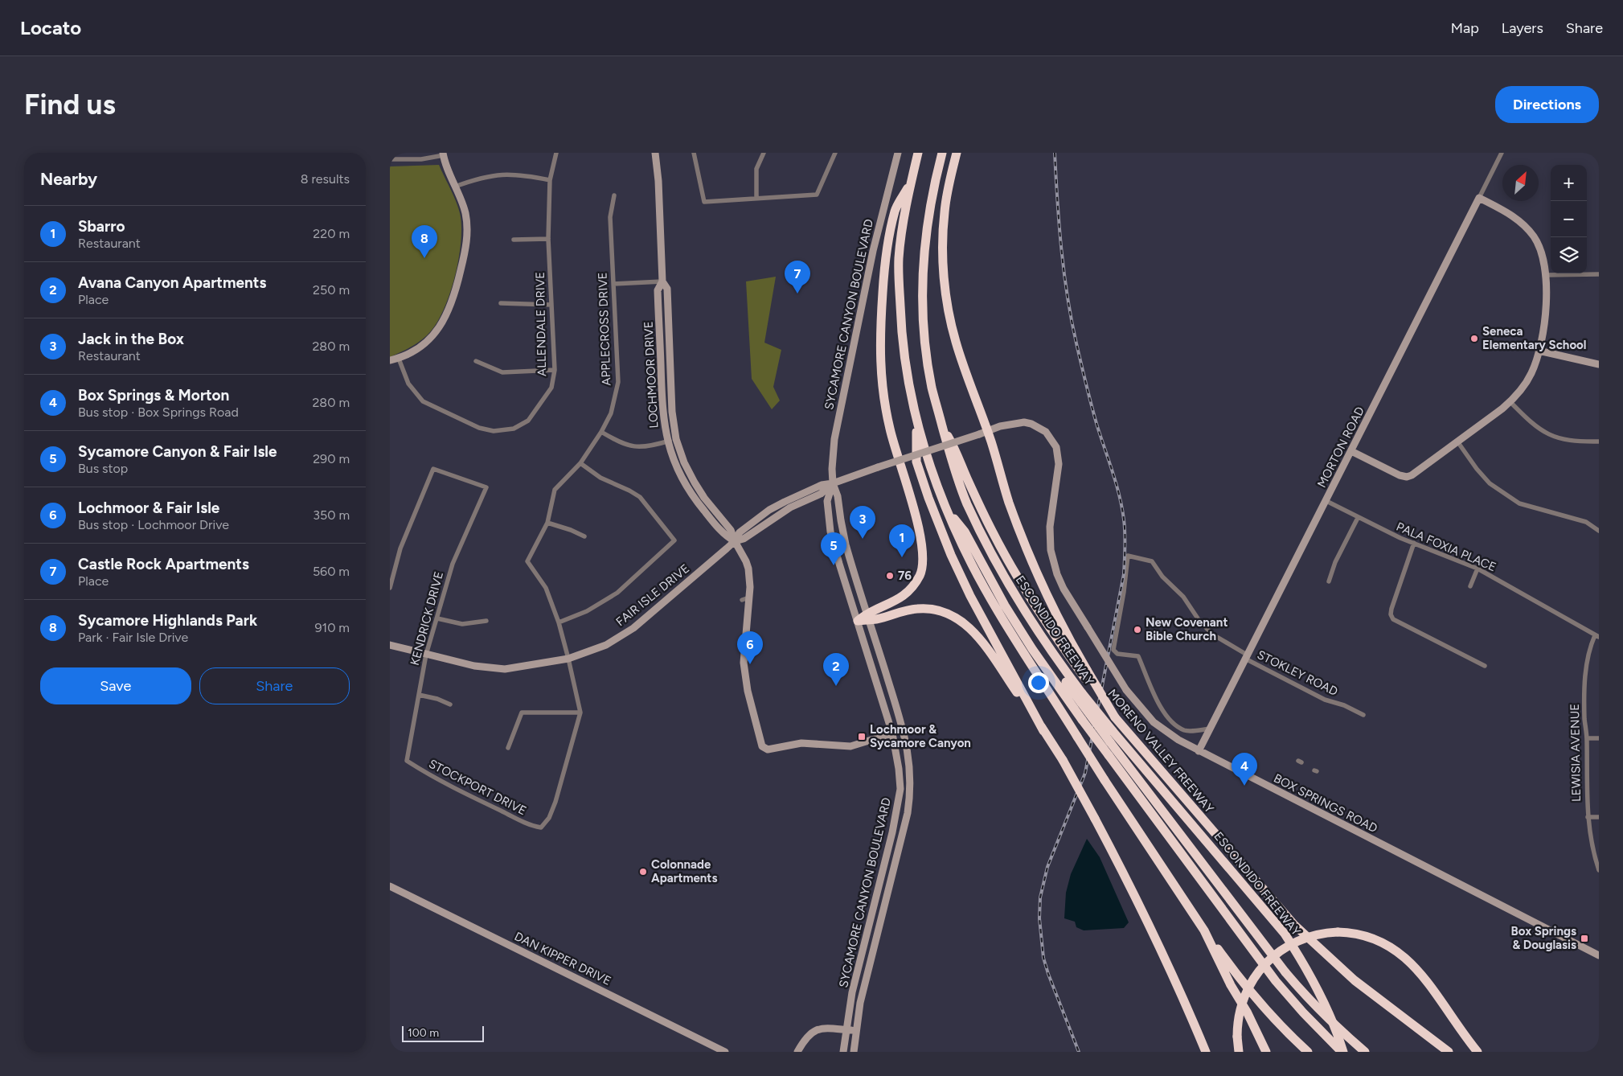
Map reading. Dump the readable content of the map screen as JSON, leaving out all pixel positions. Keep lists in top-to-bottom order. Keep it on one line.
{"streets":{"highway":["ESCONDIDO FREEWAY","MORENO VALLEY FREEWAY"],"street":["SYCAMORE CANYON BOULEVARD","ALLENDALE DRIVE","APPLECROSS DRIVE","LOCHMOOR DRIVE","MORTON ROAD","PALA FOXIA PLACE","FAIR ISLE DRIVE","KENDRICK DRIVE","STOKLEY ROAD","LEWISIA AVENUE","STOCKPORT DRIVE","BOX SPRINGS ROAD","DAN KIPPER DRIVE"]},"crossings":[["SYCAMORE CANYON BOULEVARD","LOCHMOOR DRIVE"],["SYCAMORE CANYON BOULEVARD","FAIR ISLE DRIVE"],["APPLECROSS DRIVE","FAIR ISLE DRIVE"],["APPLECROSS DRIVE","STOCKPORT DRIVE"],["LOCHMOOR DRIVE","FAIR ISLE DRIVE"],["MORTON ROAD","PALA FOXIA PLACE"],["MORTON ROAD","STOKLEY ROAD"],["MORTON ROAD","BOX SPRINGS ROAD"],["PALA FOXIA PLACE","LEWISIA AVENUE"],["FAIR ISLE DRIVE","KENDRICK DRIVE"],["FAIR ISLE DRIVE","BOX SPRINGS ROAD"],["KENDRICK DRIVE","STOCKPORT DRIVE"]],"places":{"other":["Seneca Elementary School","76","New Covenant Bible Church","Colonnade Apartments"],"transit":["Lochmoor & Sycamore Canyon","Box Springs & Douglasis"]},"scale_bar":"100 m","north":"top right","page":{"header":"Locato","nav":["Map","Layers","Share"],"buttons":["Directions",["Save","Share"]],"title":"Find us","heading":["Nearby","8 results"],"map_buttons":["+","−"],"list":[{"mark":"1","name":"Sbarro","note":"Restaurant","value":"220 m"},{"mark":"2","name":"Avana Canyon Apartments","note":"Place","value":"250 m"},{"mark":"3","name":"Jack in the Box","note":"Restaurant","value":"280 m"},{"mark":"4","name":"Box Springs & Morton","note":"Bus stop · Box Springs Road","value":"280 m"},{"mark":"5","name":"Sycamore Canyon & Fair Isle","note":"Bus stop","value":"290 m"},{"mark":"6","name":"Lochmoor & Fair Isle","note":"Bus stop · Lochmoor Drive","value":"350 m"},{"mark":"7","name":"Castle Rock Apartments","note":"Place","value":"560 m"},{"mark":"8","name":"Sycamore Highlands Park","note":"Park · Fair Isle Drive","value":"910 m"}],"pins":["8","7","3","1","5","6","2","4"],"scale":"100 m"}}
